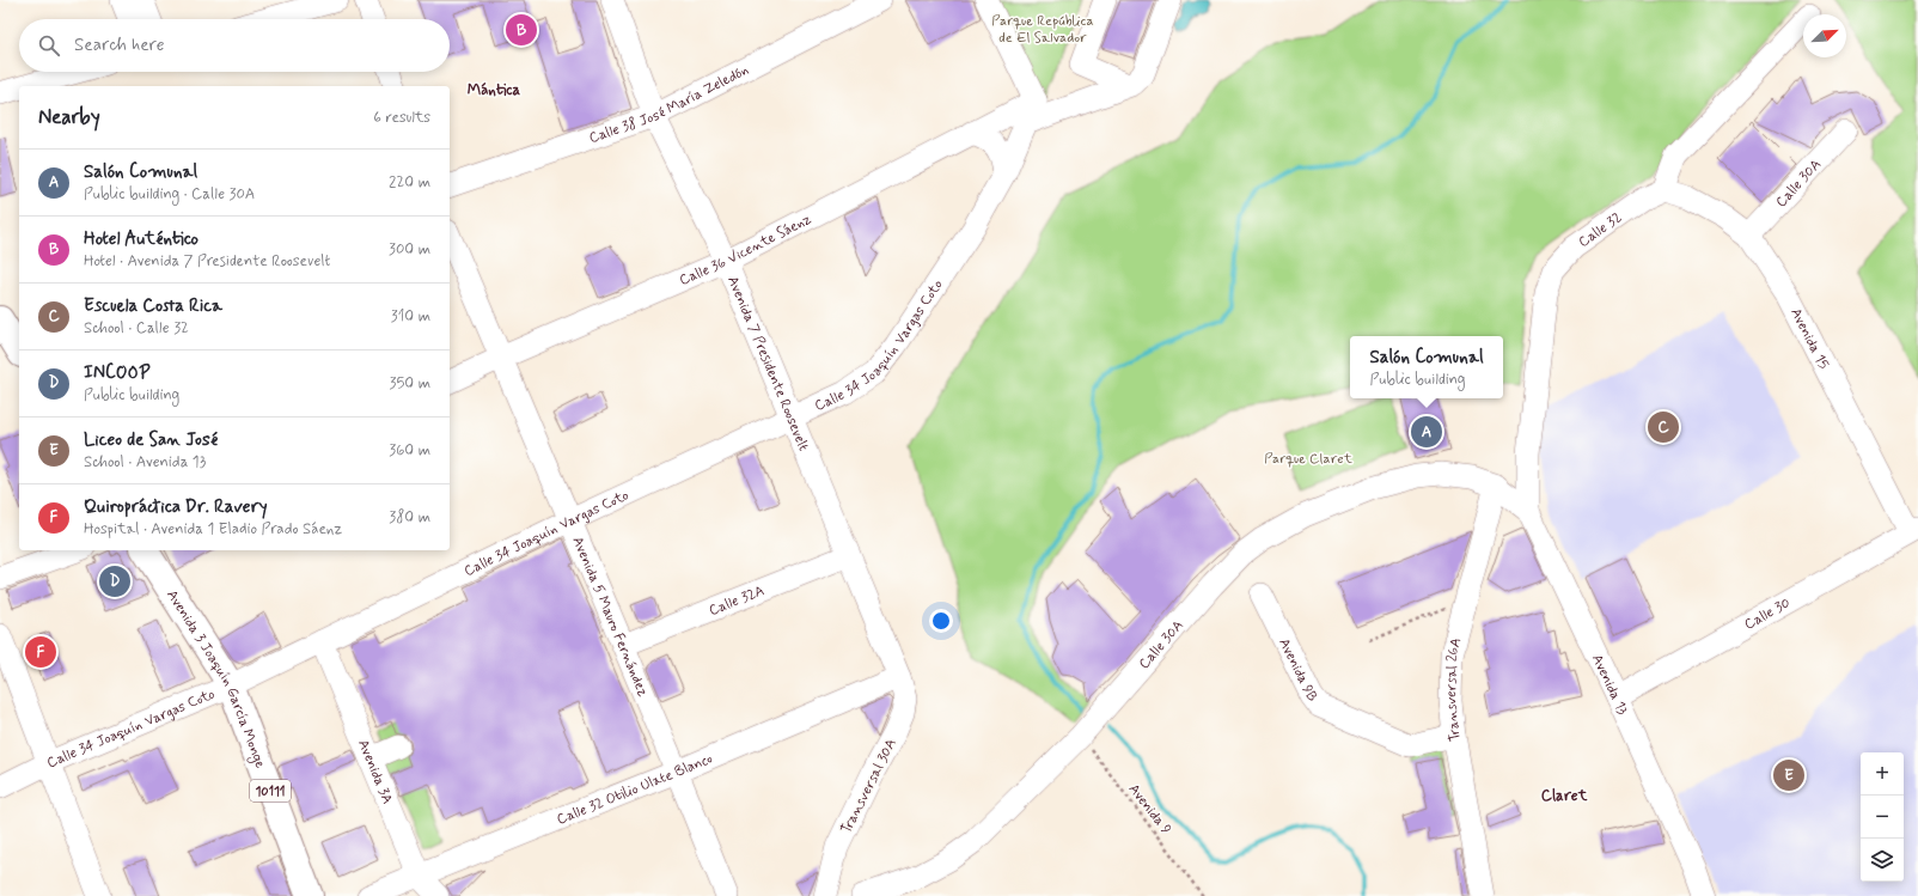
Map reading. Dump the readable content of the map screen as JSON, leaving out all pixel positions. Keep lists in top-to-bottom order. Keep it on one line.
{"streets":{"highway":["Avenida 3 Joaquín García Monge","10111"],"street":["Calle 38 José María Zeledón","Calle 30A","Calle 32","Calle 36 Vicente Sáenz","Avenida 15","Calle 34 Joaquín Vargas Coto","Avenida 7 Presidente Roosevelt","Calle 32A","Calle 30","Avenida 5 Mauro Fernández","Avenida 9B","Avenida 13","Transversal 26A","Avenida 3A","Transversal 30A","Calle 32 Otilio Ulate Blanco"],"path":["Avenida 9"]},"crossings":[["Calle 38 José María Zeledón","Avenida 7 Presidente Roosevelt"],["Calle 30A","Avenida 15"],["Calle 30A","Avenida 13"],["Calle 30A","Transversal 26A"],["Calle 30A","Avenida 9"],["Calle 32","Avenida 15"],["Calle 32","Avenida 13"],["Calle 36 Vicente Sáenz","Calle 34 Joaquín Vargas Coto"],["Calle 36 Vicente Sáenz","Avenida 7 Presidente Roosevelt"],["Calle 36 Vicente Sáenz","Avenida 5 Mauro Fernández"],["Avenida 15","Calle 30"],["Calle 34 Joaquín Vargas Coto","Avenida 7 Presidente Roosevelt"],["Calle 34 Joaquín Vargas Coto","Avenida 5 Mauro Fernández"],["Calle 34 Joaquín Vargas Coto","Avenida 3 Joaquín García Monge"],["Calle 34 Joaquín Vargas Coto","Avenida 3A"],["Avenida 7 Presidente Roosevelt","Calle 32A"],["Avenida 7 Presidente Roosevelt","Transversal 30A"],["Avenida 7 Presidente Roosevelt","Calle 32 Otilio Ulate Blanco"],["Calle 32A","Avenida 5 Mauro Fernández"],["Calle 30","Avenida 13"],["Avenida 5 Mauro Fernández","Calle 32 Otilio Ulate Blanco"],["Avenida 9B","Transversal 26A"],["Avenida 13","Transversal 26A"],["Avenida 3A","Calle 32 Otilio Ulate Blanco"],["Transversal 30A","Calle 32 Otilio Ulate Blanco"]],"districts":["Mántica","Claret"],"parks":["Parque República de El Salvador","Parque Claret"],"north":"top right","page":{"pins":["B","C","A","D","F","E"],"search":"Search here","heading":["Nearby","6 results"],"list":[{"mark":"A","name":"Salón Comunal","note":"Public building · Calle 30A","value":"220 m"},{"mark":"B","name":"Hotel Auténtico","note":"Hotel · Avenida 7 Presidente Roosevelt","value":"300 m"},{"mark":"C","name":"Escuela Costa Rica","note":"School · Calle 32","value":"310 m"},{"mark":"D","name":"INCOOP","note":"Public building","value":"350 m"},{"mark":"E","name":"Liceo de San José","note":"School · Avenida 13","value":"360 m"},{"mark":"F","name":"Quiropráctica Dr. Ravery","note":"Hospital · Avenida 1 Eladio Prado Sáenz","value":"380 m"}],"popup":["Salón Comunal","Public building"],"map_buttons":["+","−"]}}
